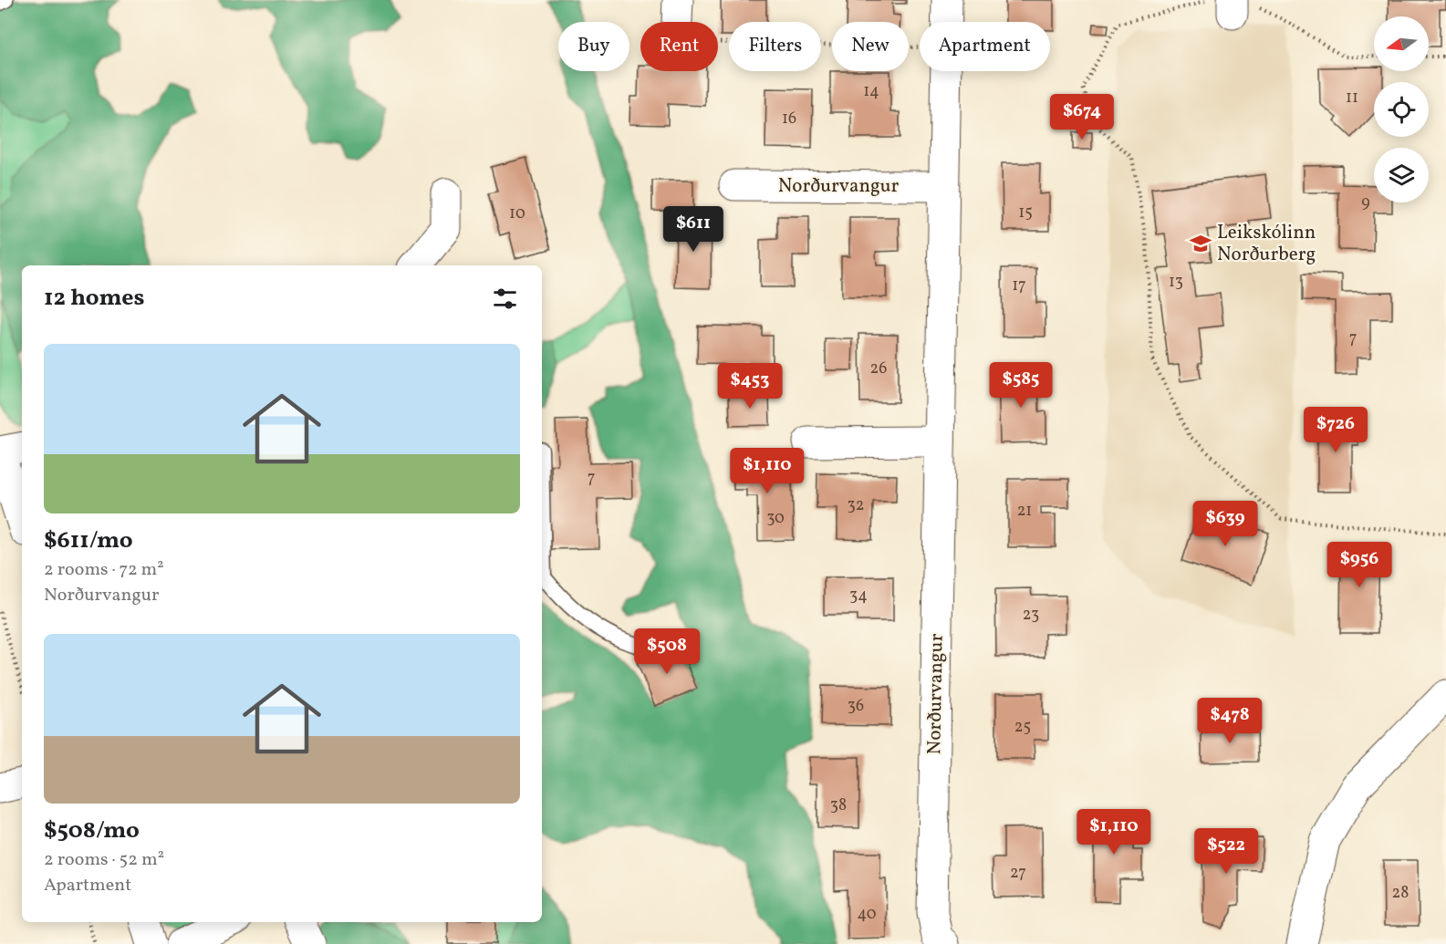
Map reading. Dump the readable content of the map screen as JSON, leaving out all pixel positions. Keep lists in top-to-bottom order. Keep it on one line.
{"streets":{"street":["Norðurvangur"]},"places":{"school or university":["Leikskólinn Norðurberg"]},"house_numbers":["14","11","16","9","15","10","13","17","7","26","7","32","21","30","34","23","36","25","38","27","28","40"],"north":"left","page":{"chip":["Buy","Rent","Filters","New","Apartment"],"price":["$674","$611","$585","$453","$726","$1,110","$639","$956","$508","$478","$1,110","$522"],"heading":"12 homes","list":[{"name":"$611/mo","note":"2 rooms · 72 m² · Norðurvangur"},{"name":"$508/mo","note":"2 rooms · 52 m² · Apartment"}]}}
